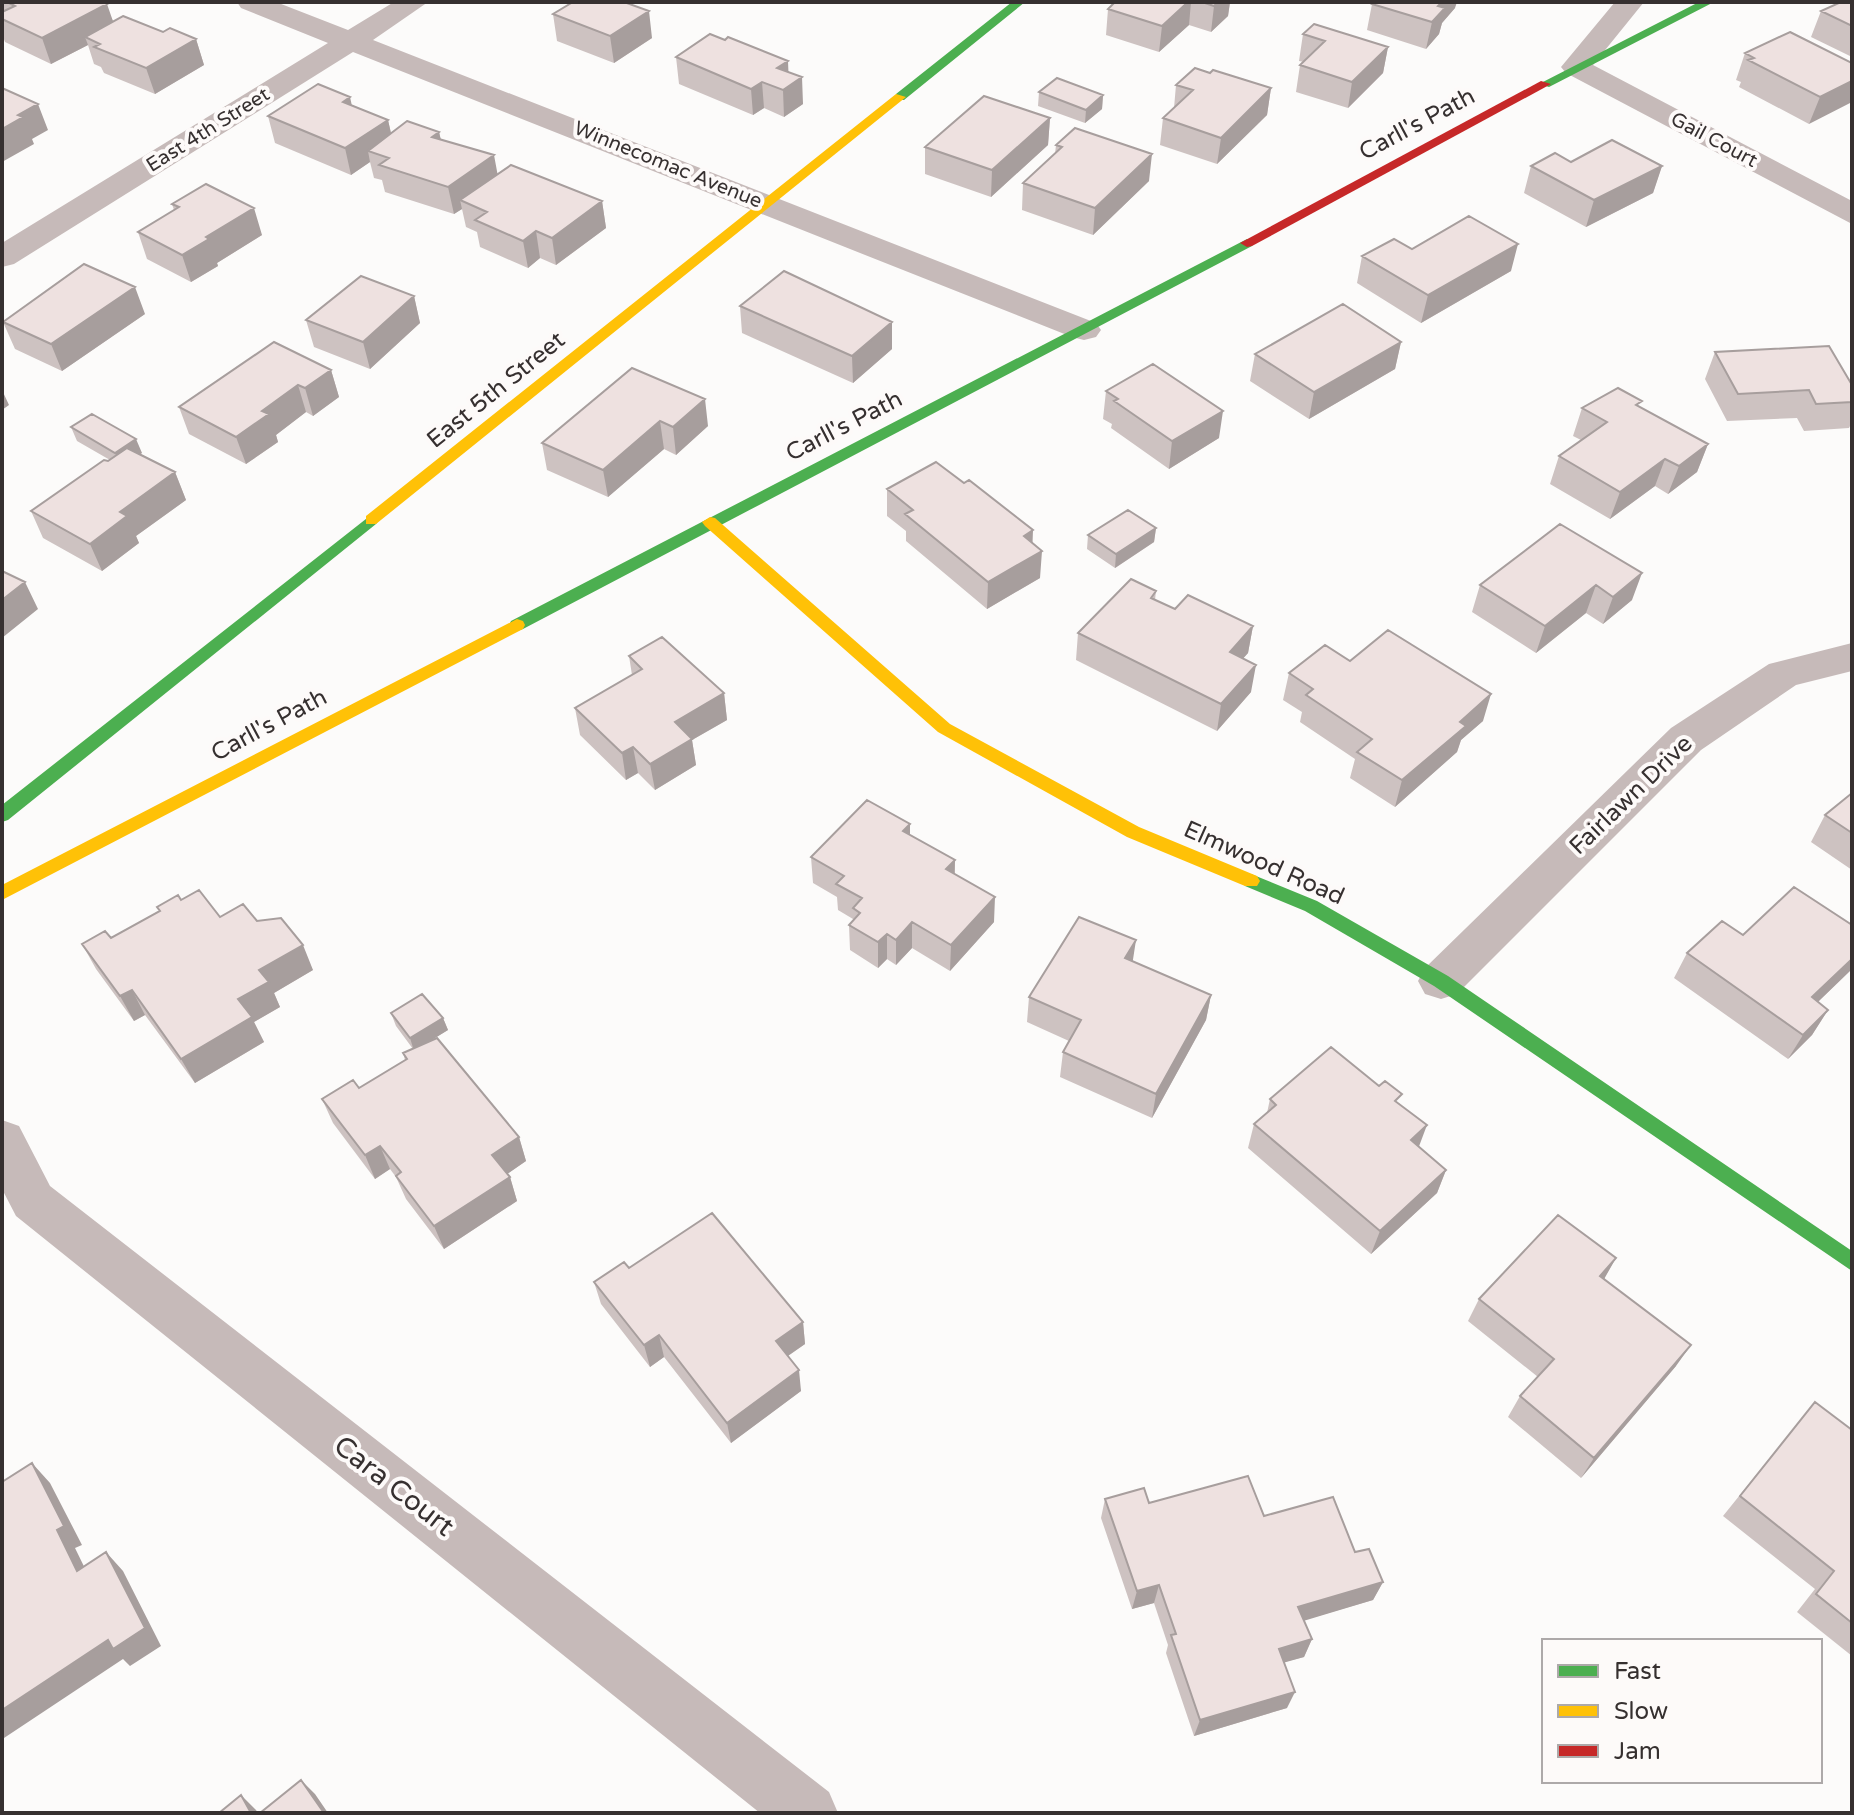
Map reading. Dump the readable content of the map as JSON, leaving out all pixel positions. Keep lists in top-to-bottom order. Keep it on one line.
{"streets":{"street":["Carll's Path","East 4th Street","Gail Court","Winnecomac Avenue","East 5th Street","Fairlawn Drive","Elmwood Road","Cara Court"]},"crossings":[["Carll's Path","Gail Court"],["Carll's Path","Winnecomac Avenue"],["Carll's Path","Elmwood Road"],["East 4th Street","Winnecomac Avenue"],["Winnecomac Avenue","East 5th Street"],["Fairlawn Drive","Elmwood Road"]],"legend":["Fast","Slow","Jam"]}
